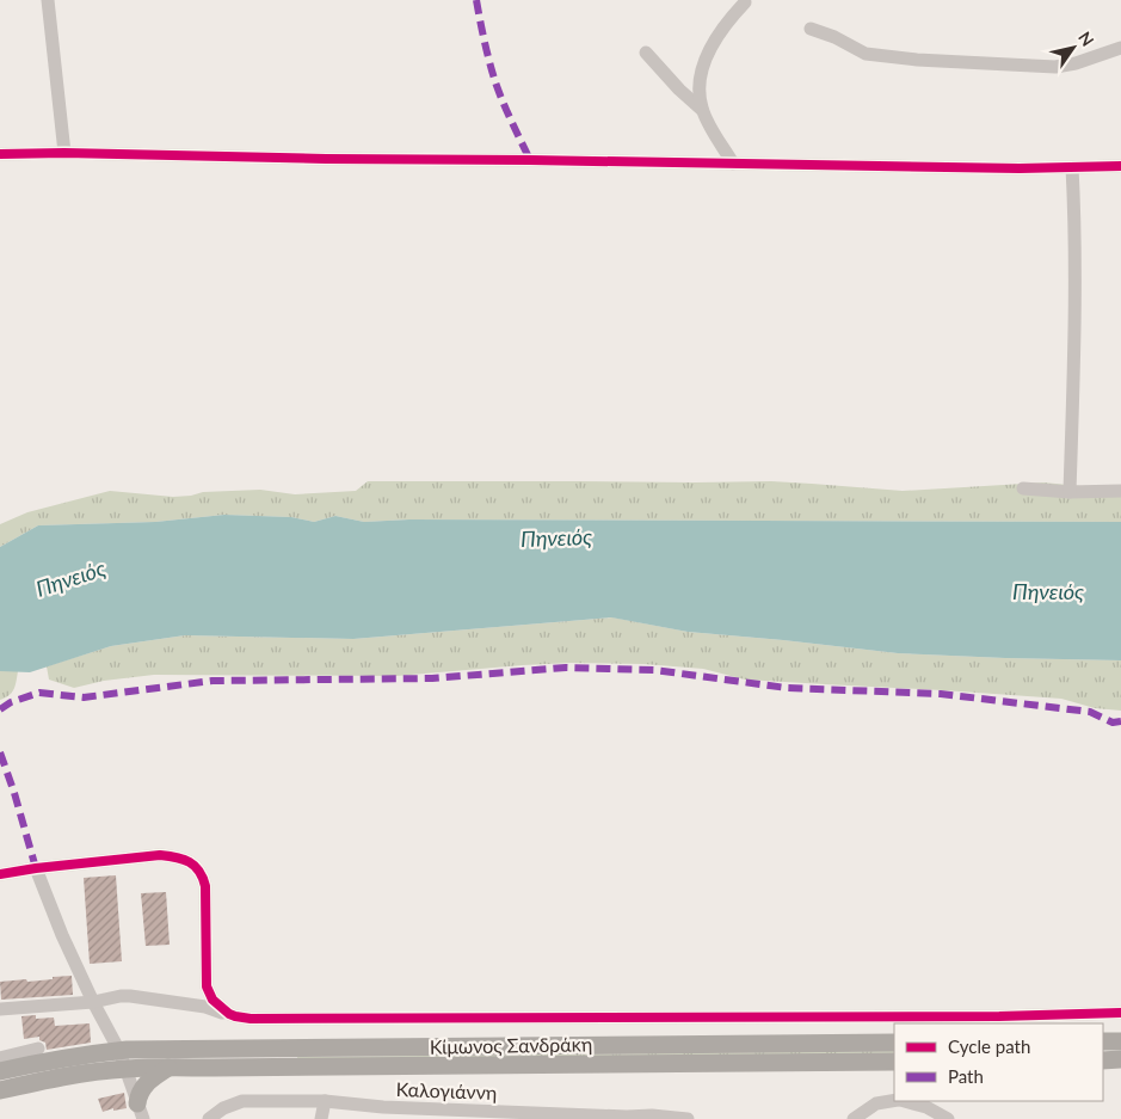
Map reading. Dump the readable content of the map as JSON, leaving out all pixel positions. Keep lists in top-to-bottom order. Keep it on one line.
{"streets":{"highway":["Κίμωνος Σανδράκη"],"street":["Καλογιάννη"]},"water":["Πηνειός"],"legend":["Cycle path","Path"],"north":"top right"}
